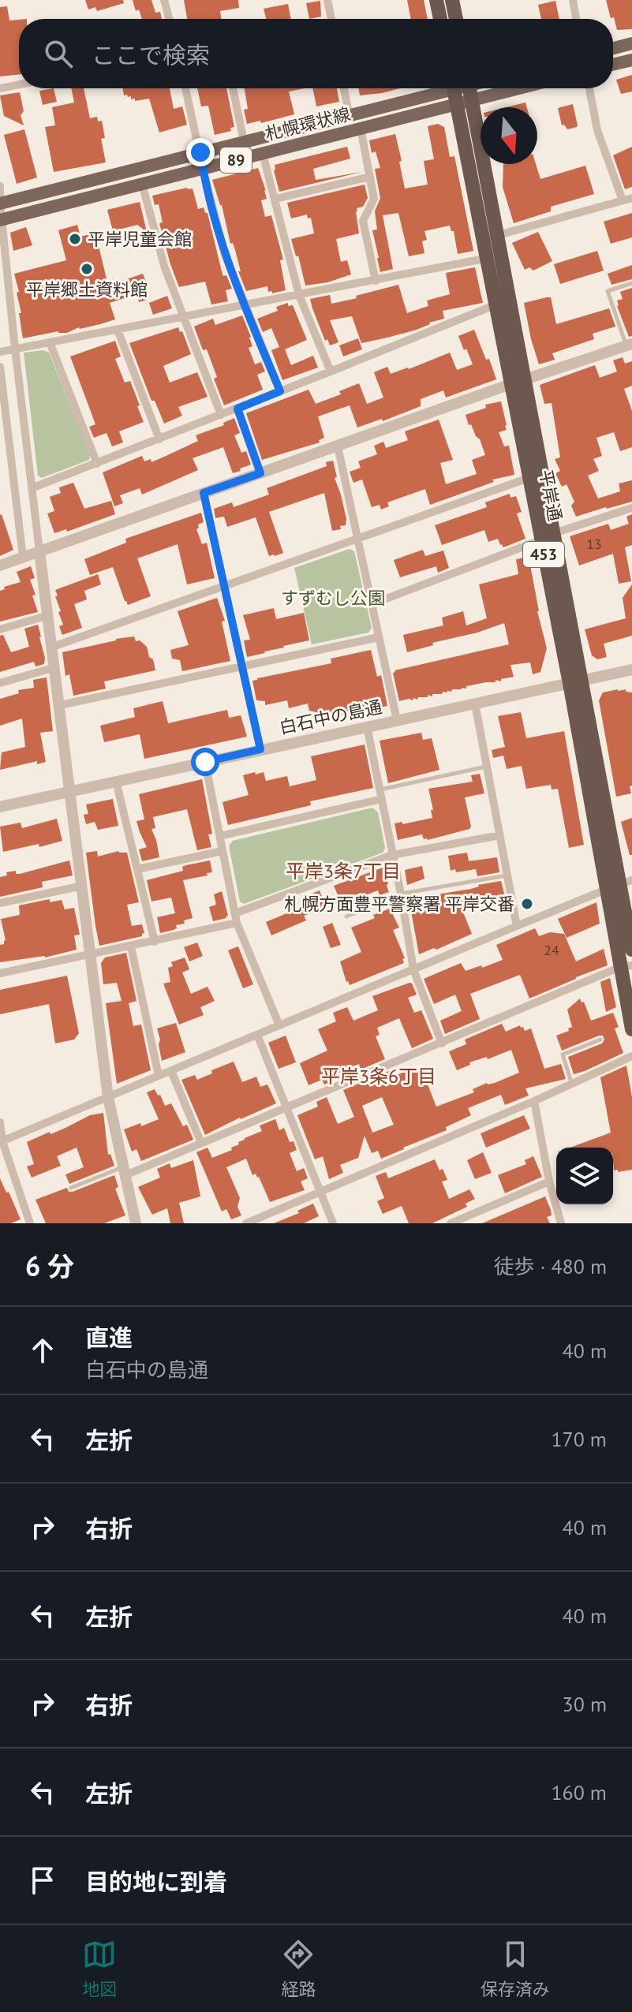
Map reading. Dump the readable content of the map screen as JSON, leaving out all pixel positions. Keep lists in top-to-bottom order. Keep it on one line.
{"streets":{"highway":["平岸通","453"],"main road":["札幌環状線","89"],"street":["白石中の島通"]},"crossings":[["札幌環状線","平岸通"],["平岸通","白石中の島通"]],"districts":["平岸3条7丁目","平岸3条6丁目"],"parks":["すずむし公園"],"places":["平岸児童会館","平岸郷土資料館","札幌方面豊平警察署 平岸交番"],"house_numbers":["13","24"],"north":"bottom","page":{"search":"ここで検索","heading":["6 分","徒歩 · 480 m"],"list":[["直進","白石中の島通","40 m"],["左折","170 m"],["右折","40 m"],["左折","40 m"],["右折","30 m"],["左折","160 m"],"目的地に到着"],"nav":["地図","経路","保存済み"]}}
